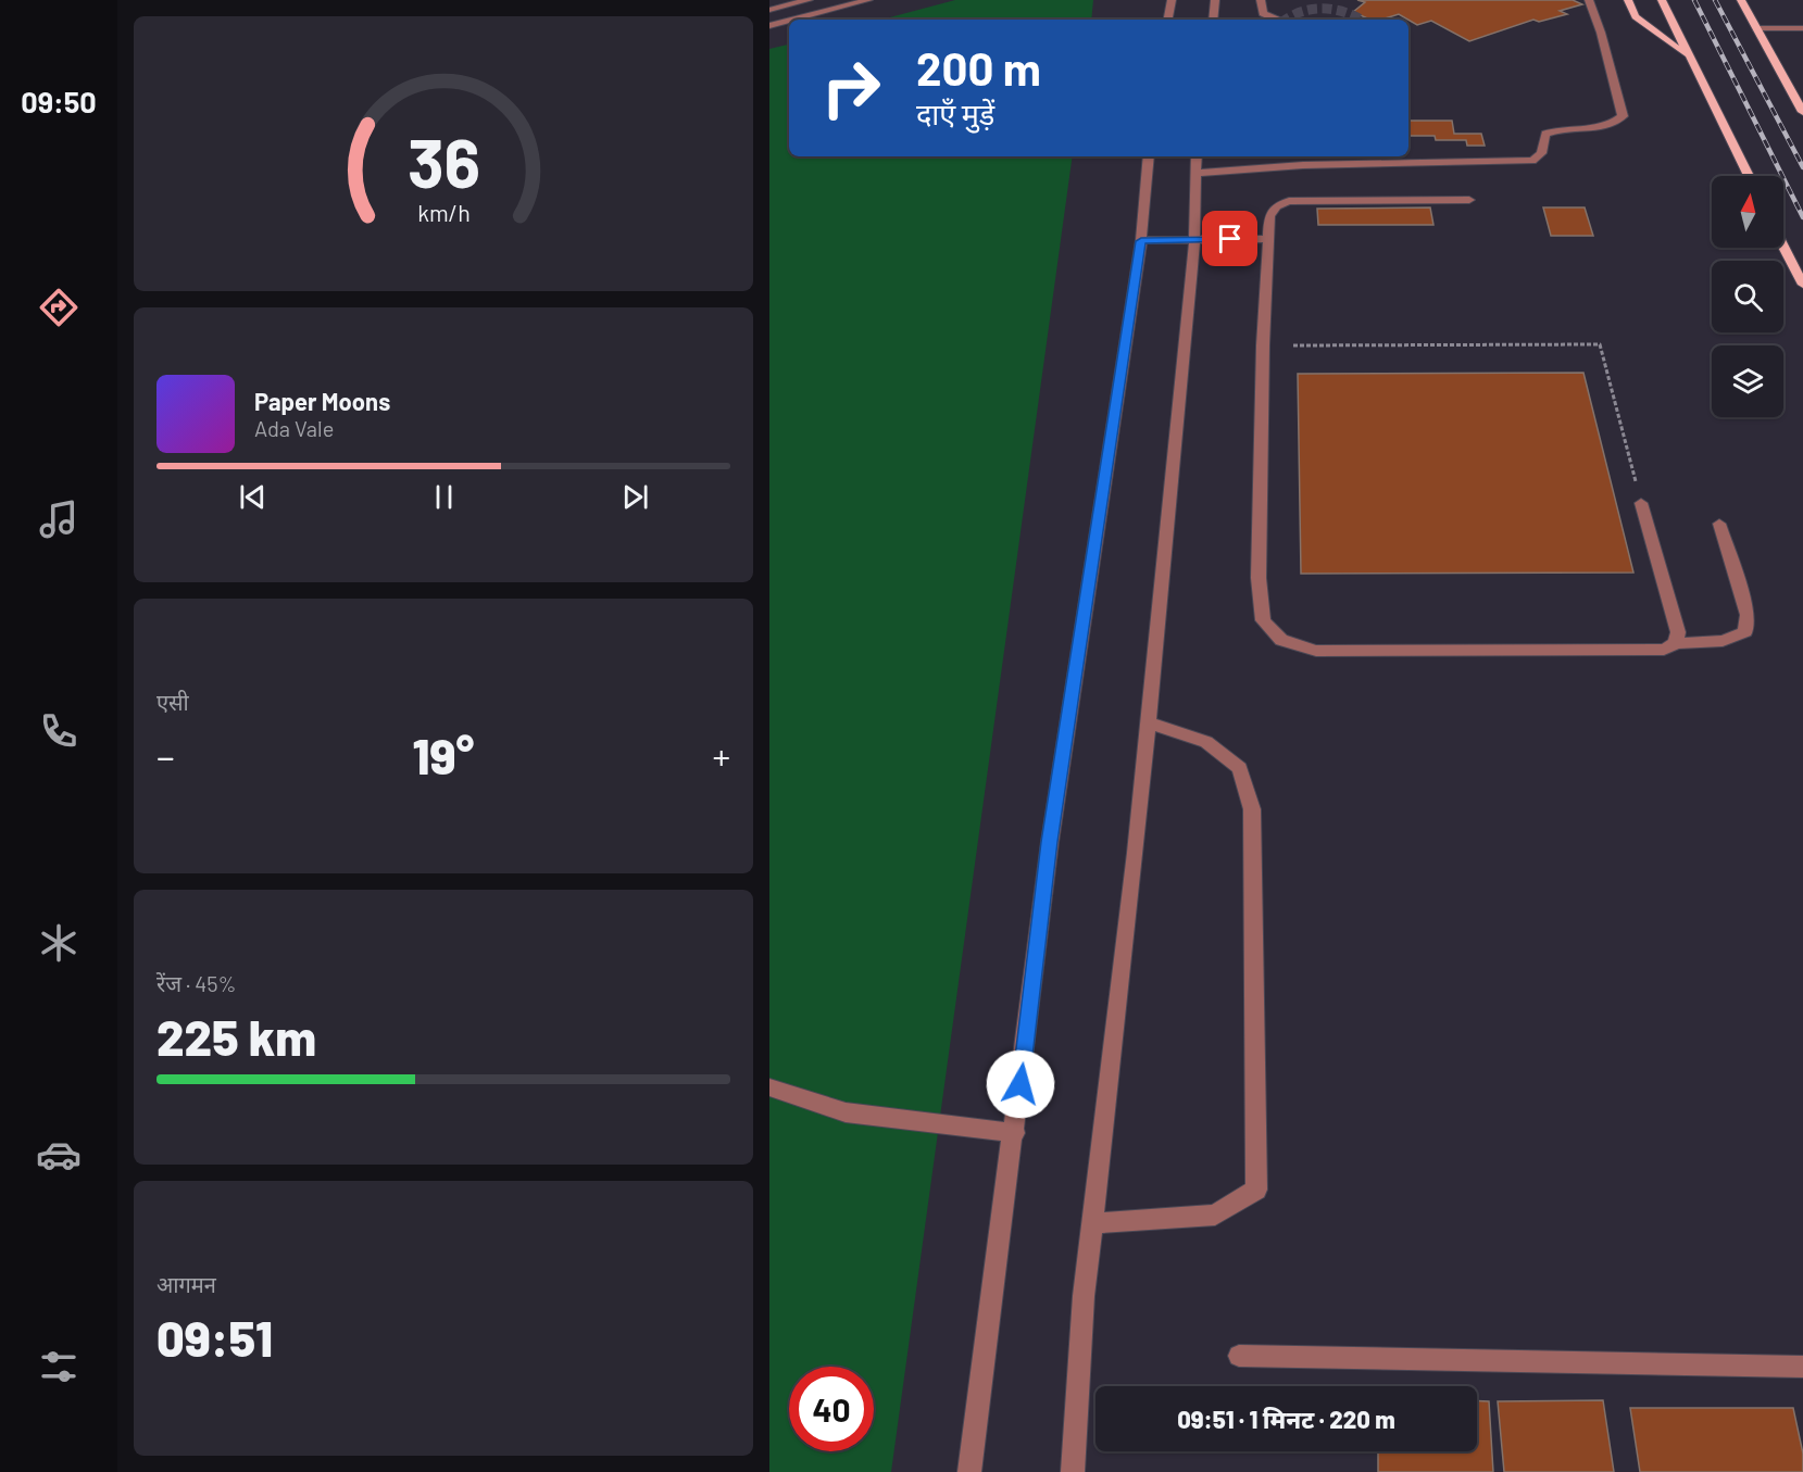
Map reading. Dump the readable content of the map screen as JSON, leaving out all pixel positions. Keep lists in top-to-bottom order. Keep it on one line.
{"north":"top","page":{"tabs":"09:50","turn":["200 m","दाएँ मुड़ें"],"song":["Paper Moons","Ada Vale"],"tile":["एसी",["रेंज · 45%","225 km"],["आगमन","09:51"]],"heat":["−","19°","+"],"limit":"40","trip":"09:51 · 1 मिनट · 220 m","gauge":["36","km/h"]}}
